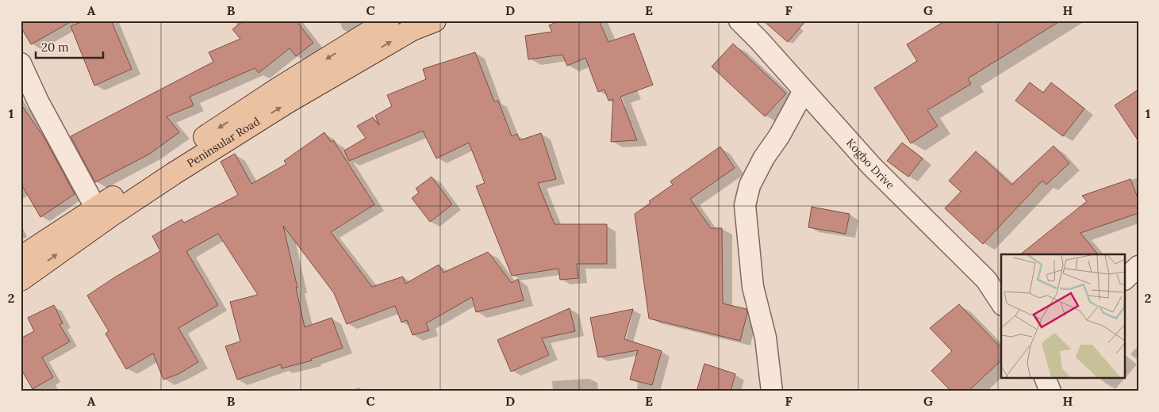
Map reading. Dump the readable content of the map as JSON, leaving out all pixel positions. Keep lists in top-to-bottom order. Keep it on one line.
{"streets":{"main road":["Peninsular Road"],"street":["Kogbo Drive"]},"scale_bar":"20 m","grid":{"columns":["A","B","C","D","E","F","G","H"],"rows":["1","2"]}}
